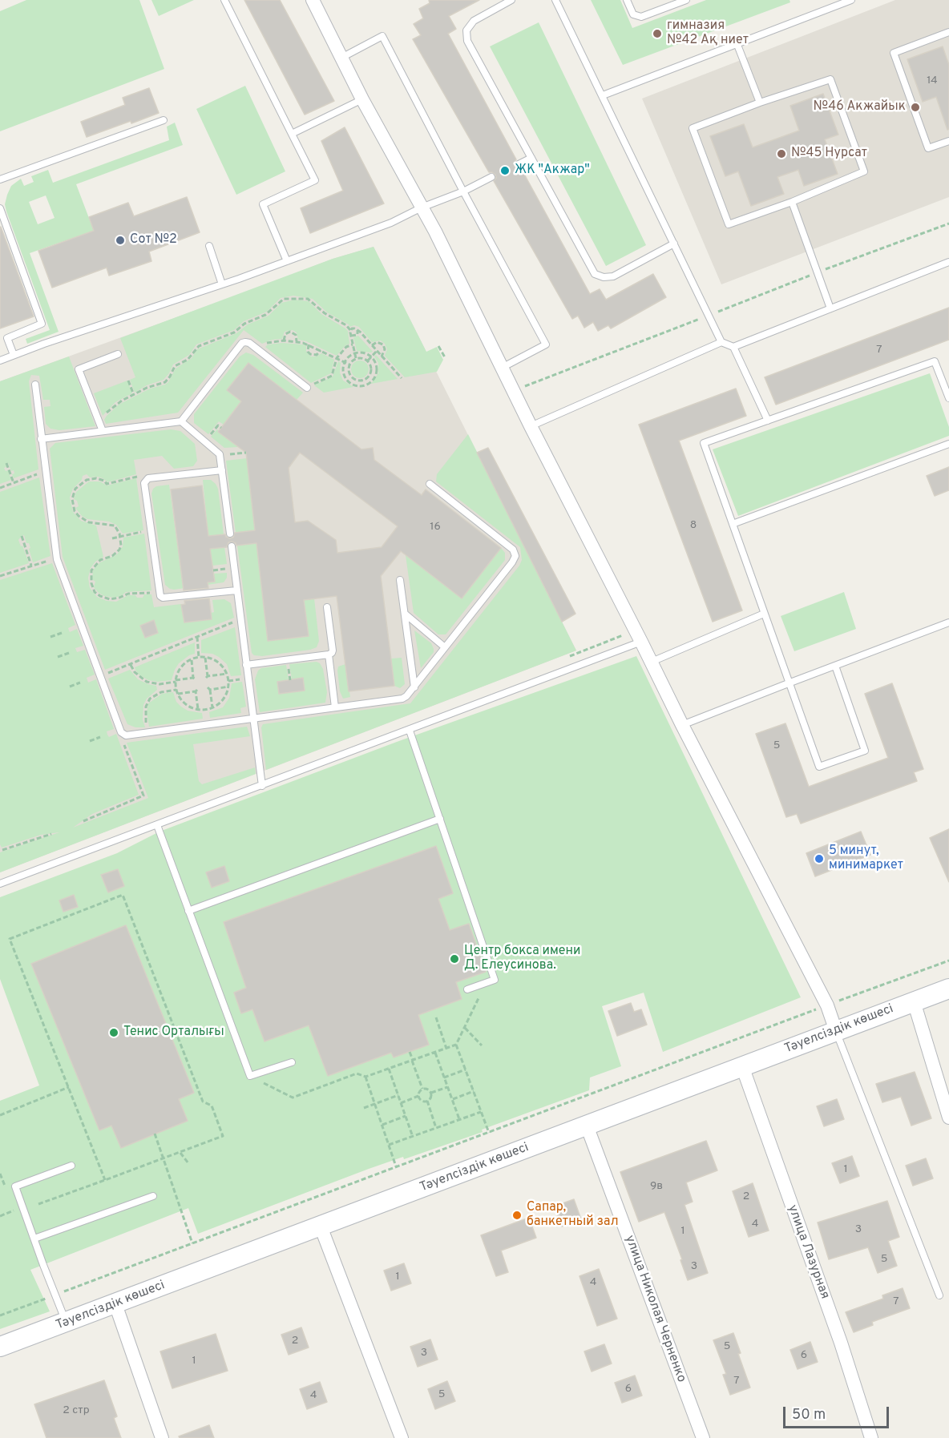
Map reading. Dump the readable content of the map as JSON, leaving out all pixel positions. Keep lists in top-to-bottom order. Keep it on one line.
{"streets":{"main road":["Тәуелсіздік көшесі"],"street":["улица Лазурная","улица Николая Черненко"]},"crossings":[["Тәуелсіздік көшесі","улица Лазурная"],["Тәуелсіздік көшесі","улица Николая Черненко"]],"places":["гимназия №42 Ақ ниет","№46 Акжайык","№45 Нурсат","ЖК \"Акжар\"","Сот №2","5 минут, минимаркет","Центр бокса имени Д. Елеусинова.","Тенис Орталығы","Сапар, банкетный зал"],"house_numbers":["14","7","8","16","5","1","9в","2","4","3","1","5","3","1","4","7","2","5","3","6","1","7","6","5","4","2 стр"],"scale_bar":"50 m"}
